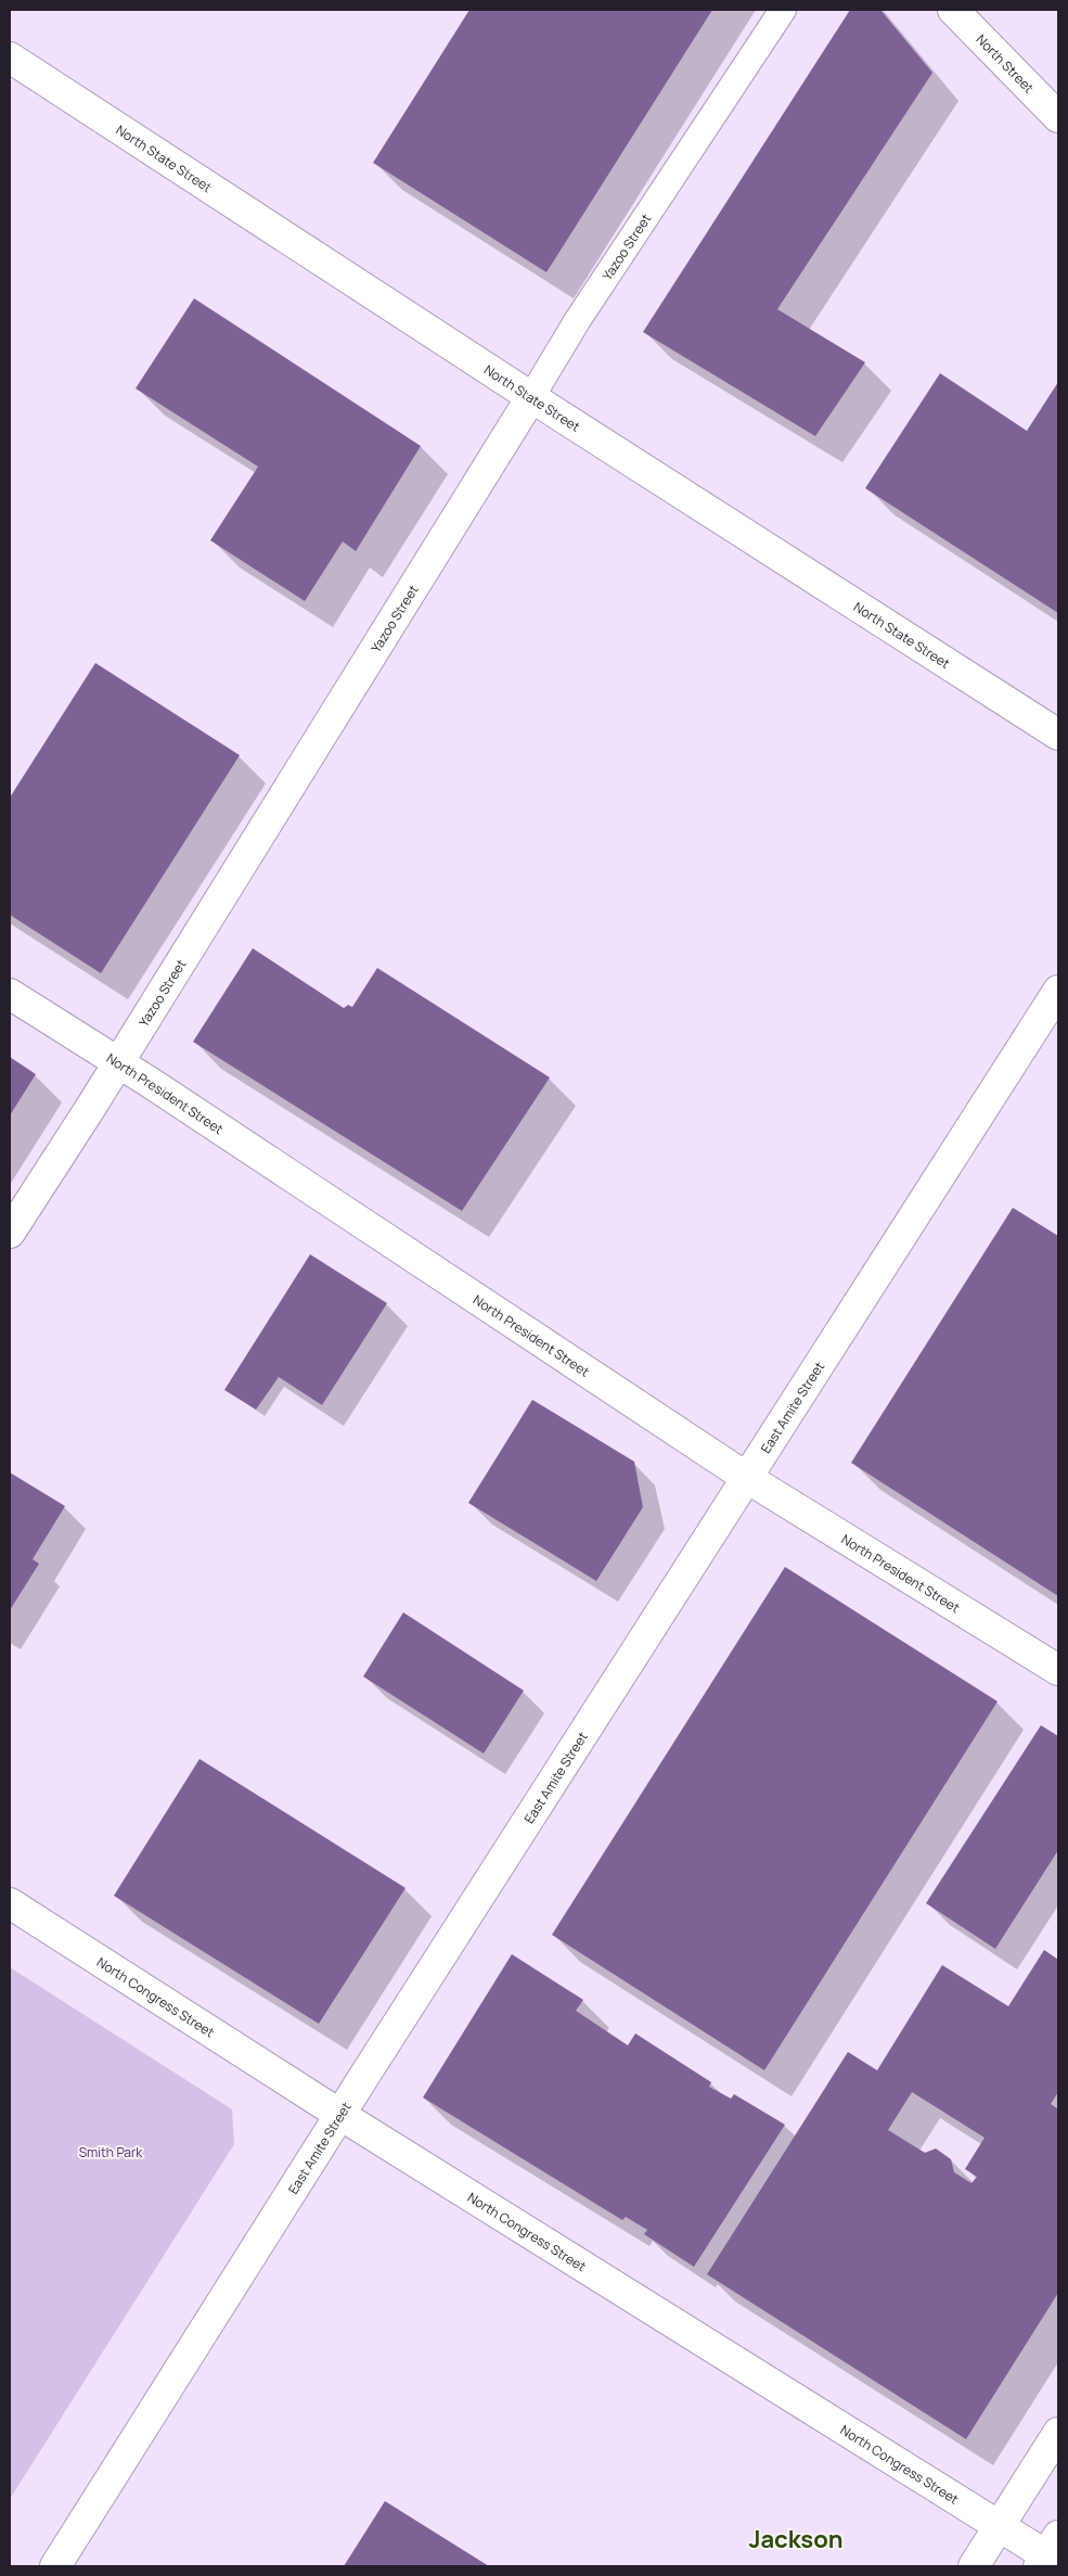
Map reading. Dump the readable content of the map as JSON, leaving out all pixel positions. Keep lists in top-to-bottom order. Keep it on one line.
{"streets":{"street":["North Street","North State Street","Yazoo Street","North President Street","East Amite Street","North Congress Street"]},"crossings":[["North State Street","Yazoo Street"],["Yazoo Street","North President Street"],["North President Street","East Amite Street"],["East Amite Street","North Congress Street"]],"districts":["Jackson"],"parks":["Smith Park"]}
